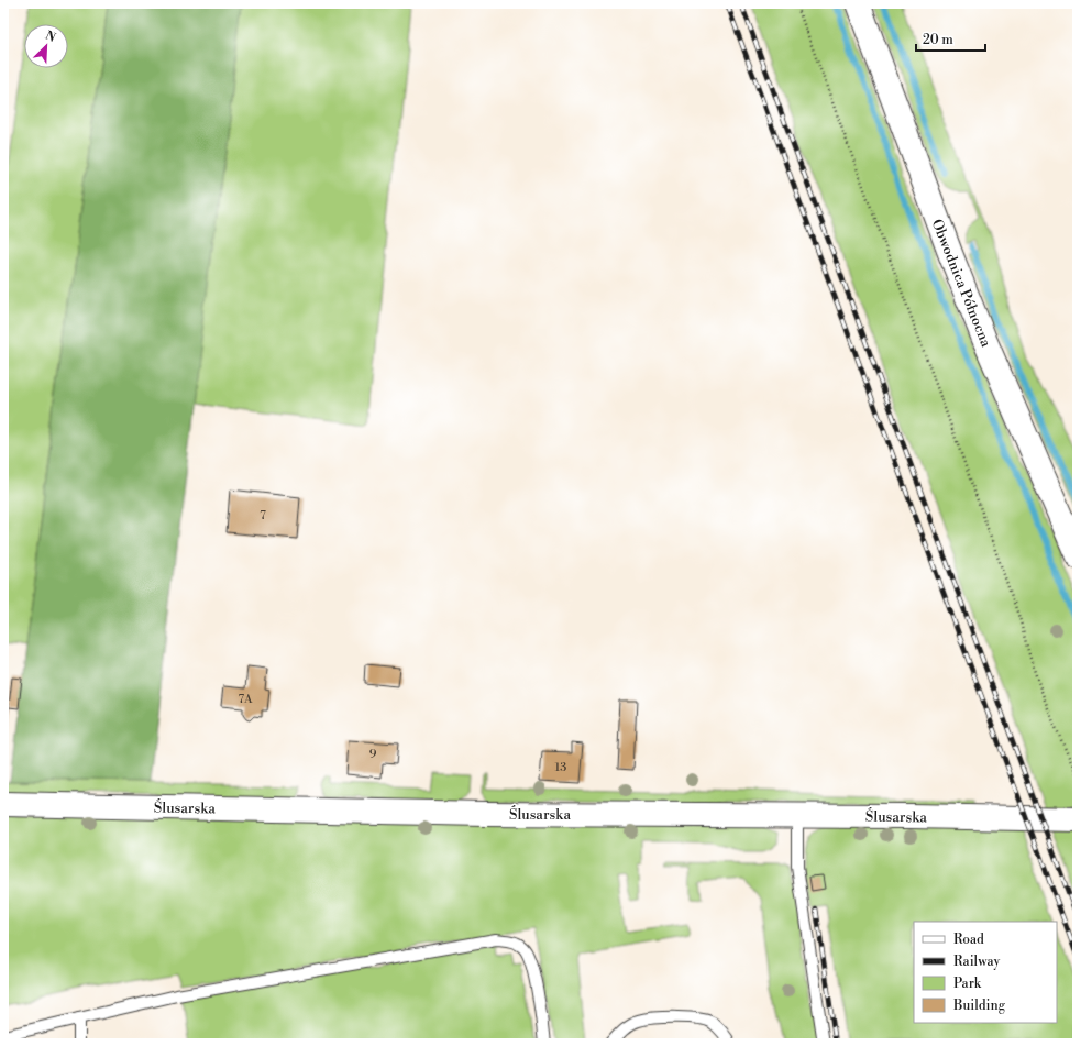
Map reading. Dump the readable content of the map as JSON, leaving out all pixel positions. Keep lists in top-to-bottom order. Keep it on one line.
{"streets":{"street":["Obwodnica Północna","Ślusarska"]},"house_numbers":["7","7A","9","13"],"legend":["Road","Railway","Park","Building"],"scale_bar":"20 m","north":"top right"}
